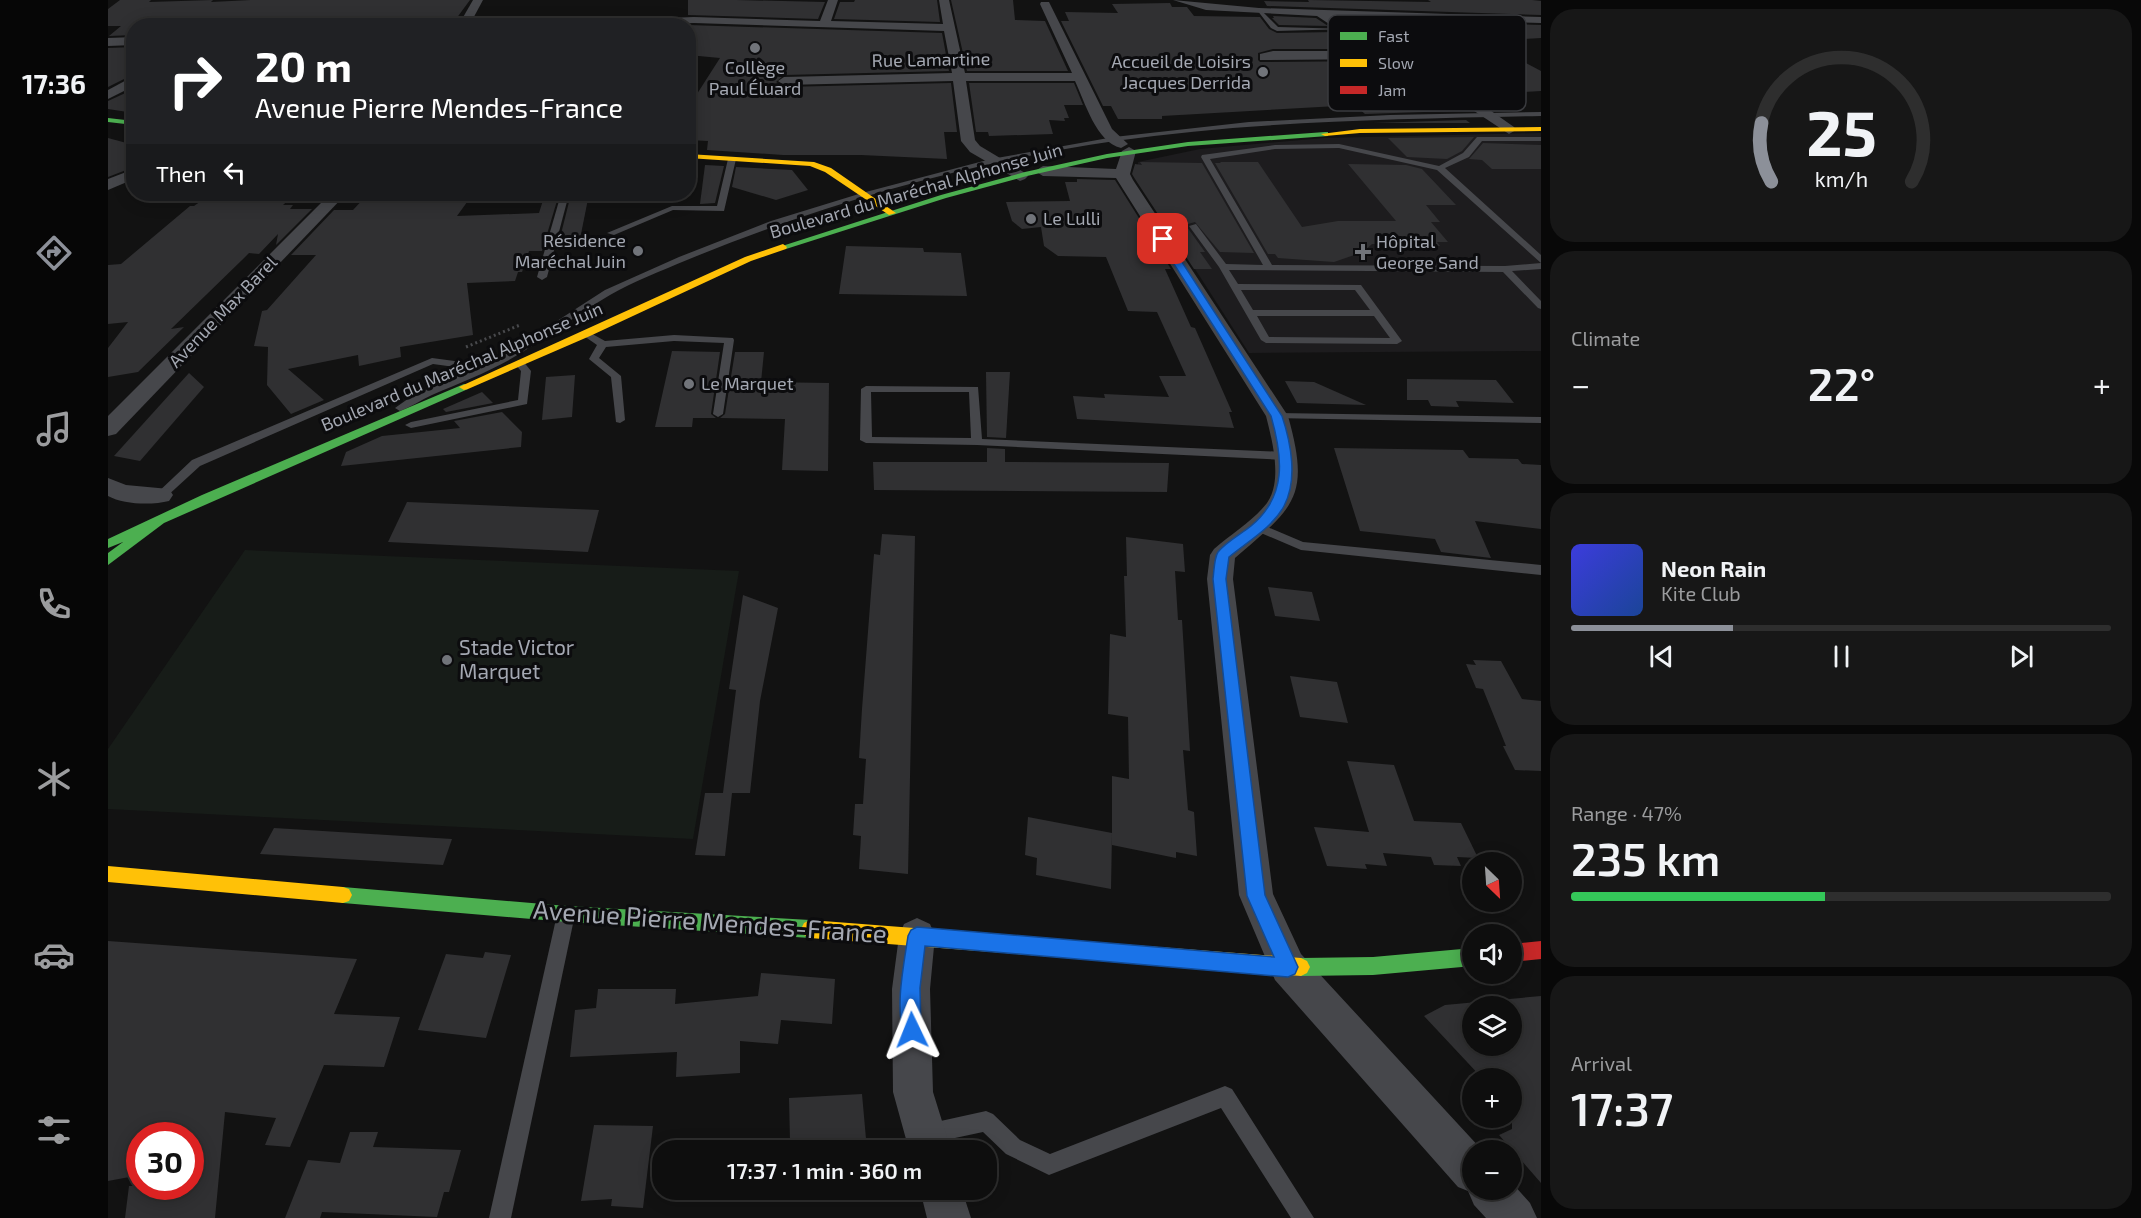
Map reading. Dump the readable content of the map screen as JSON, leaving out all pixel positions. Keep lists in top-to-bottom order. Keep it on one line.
{"streets":{"main road":["Boulevard du Maréchal Alphonse Juin","Avenue Pierre Mendes-France"],"street":["Rue Lamartine","Avenue Max Barel"]},"places":{"other":["Collège Paul Éluard","Accueil de Loisirs Jacques Derrida","Le Lulli","Résidence Maréchal Juin","Le Marquet","Stade Victor Marquet"],"health":["Hôpital George Sand"]},"legend":["Fast","Slow","Jam"],"north":"bottom right","page":{"tabs":"17:36","turn":["20 m","Avenue Pierre Mendes-France"],"then":"Then","tile":["Climate",["Range · 47%","235 km"],["Arrival","17:37"]],"heat":["−","22°","+"],"song":["Neon Rain","Kite Club"],"map_buttons":["+","−"],"limit":"30","trip":"17:37 · 1 min · 360 m","gauge":["25","km/h"]}}
